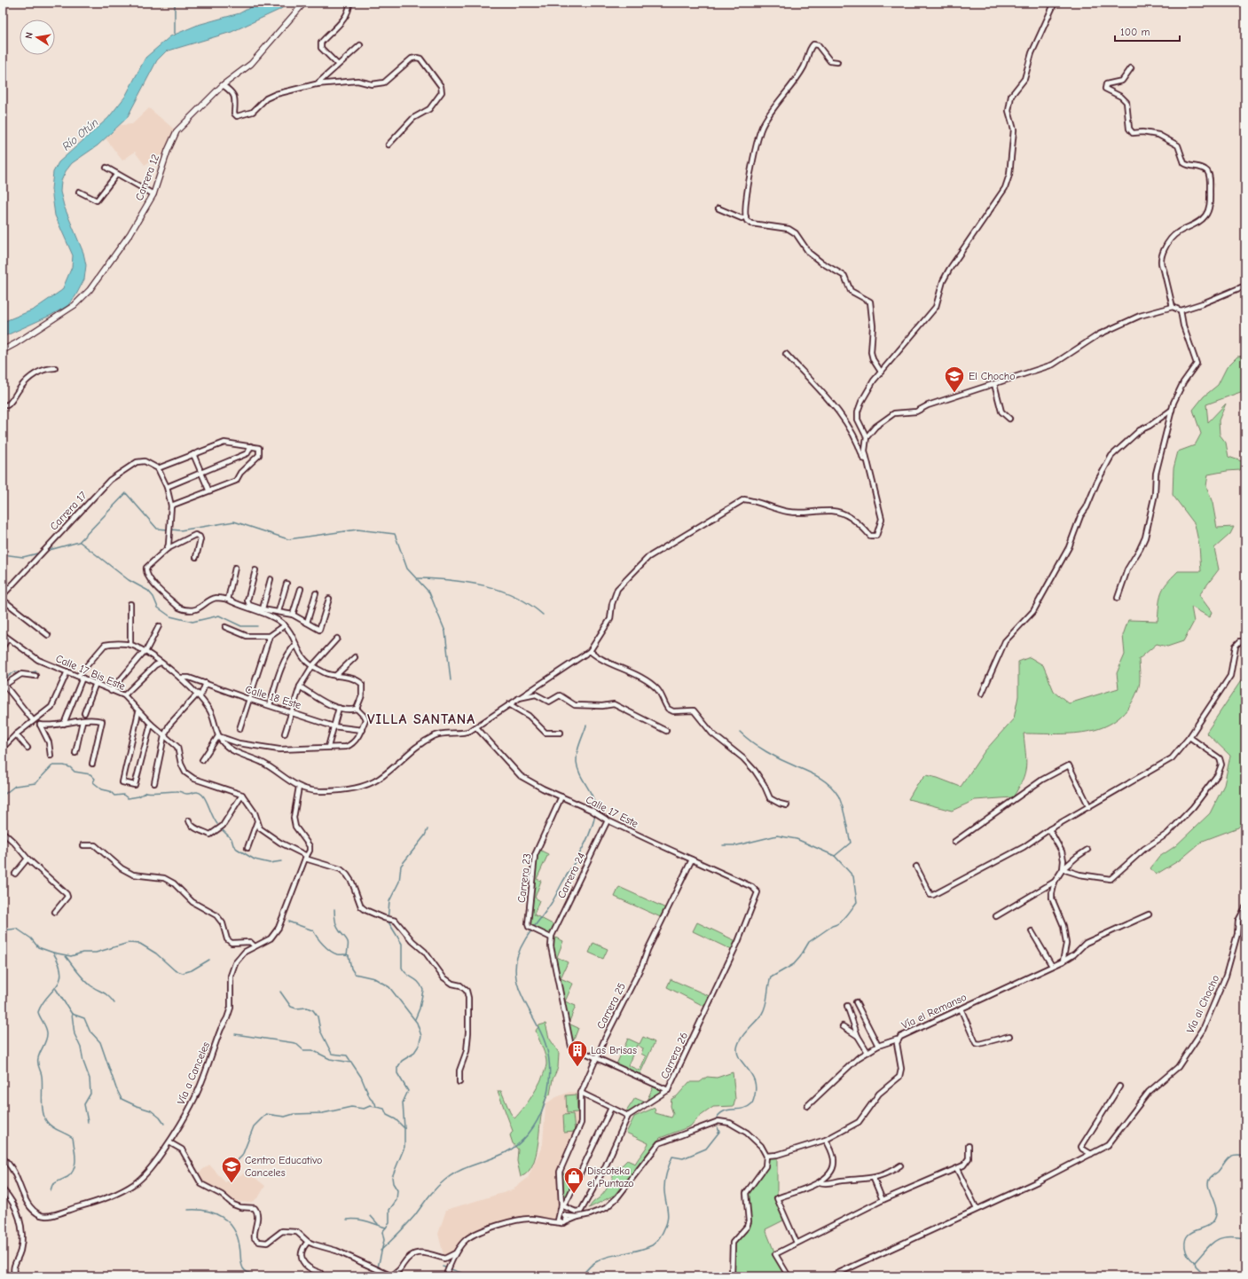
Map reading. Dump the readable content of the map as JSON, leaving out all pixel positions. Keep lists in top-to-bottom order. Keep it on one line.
{"streets":{"street":["Carrera 12","Carrera 17","Calle 17 Bis Este","Calle 18 Este","Calle 17 Este","Carrera 24","Carrera 23","Vía al Chocho","Carrera 25","Vía el Remanso","Carrera 26","Vía a Canceles"]},"crossings":[["Calle 17 Este","Carrera 24"],["Calle 17 Este","Carrera 23"],["Calle 17 Este","Carrera 25"],["Calle 17 Este","Carrera 26"],["Carrera 24","Carrera 23"]],"districts":["VILLA SANTANA"],"water":["Río Otún"],"places":{"school or university":["El Chocho","Centro Educativo Canceles"],"building":["Las Brisas"],"shop":["Discoteka el Puntazo"]},"scale_bar":"100 m","north":"left"}
